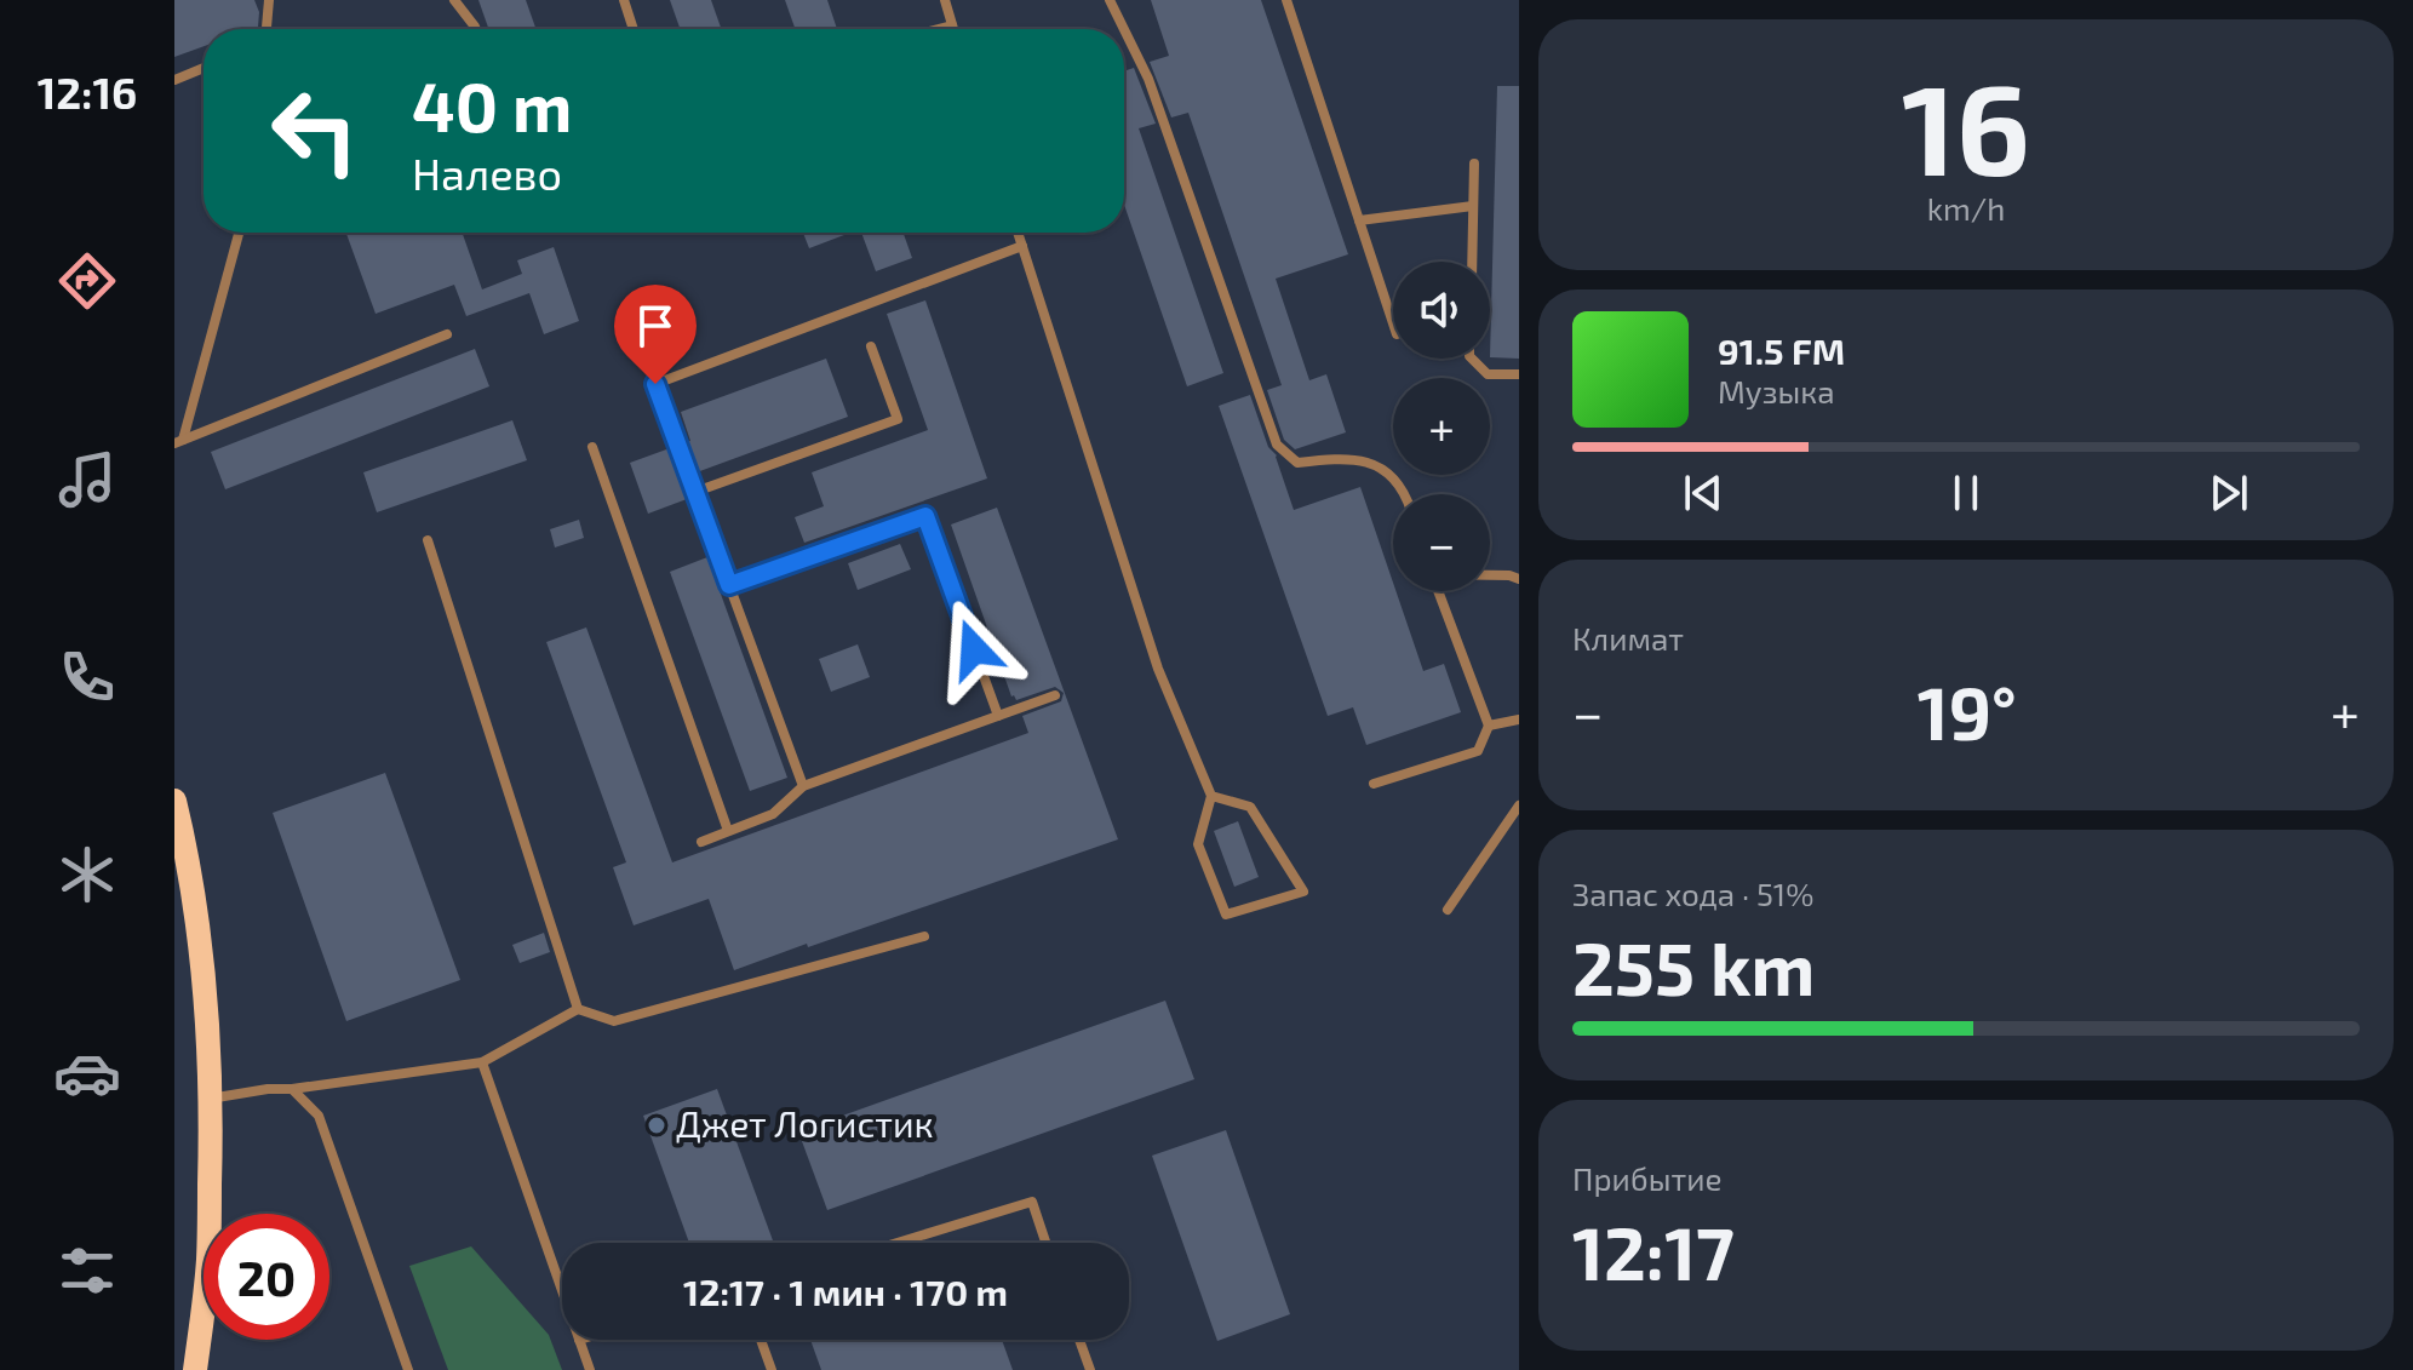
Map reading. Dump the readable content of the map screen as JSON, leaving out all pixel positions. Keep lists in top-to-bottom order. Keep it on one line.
{"places":["Джет Логистик"],"page":{"tabs":"12:16","tile":[["16","km/h"],"Климат",["Запас хода · 51%","255 km"],["Прибытие","12:17"]],"turn":["40 m","Налево"],"map_buttons":["+","−"],"song":["91.5 FM","Музыка"],"heat":["−","19°","+"],"limit":"20","trip":"12:17 · 1 мин · 170 m"}}
